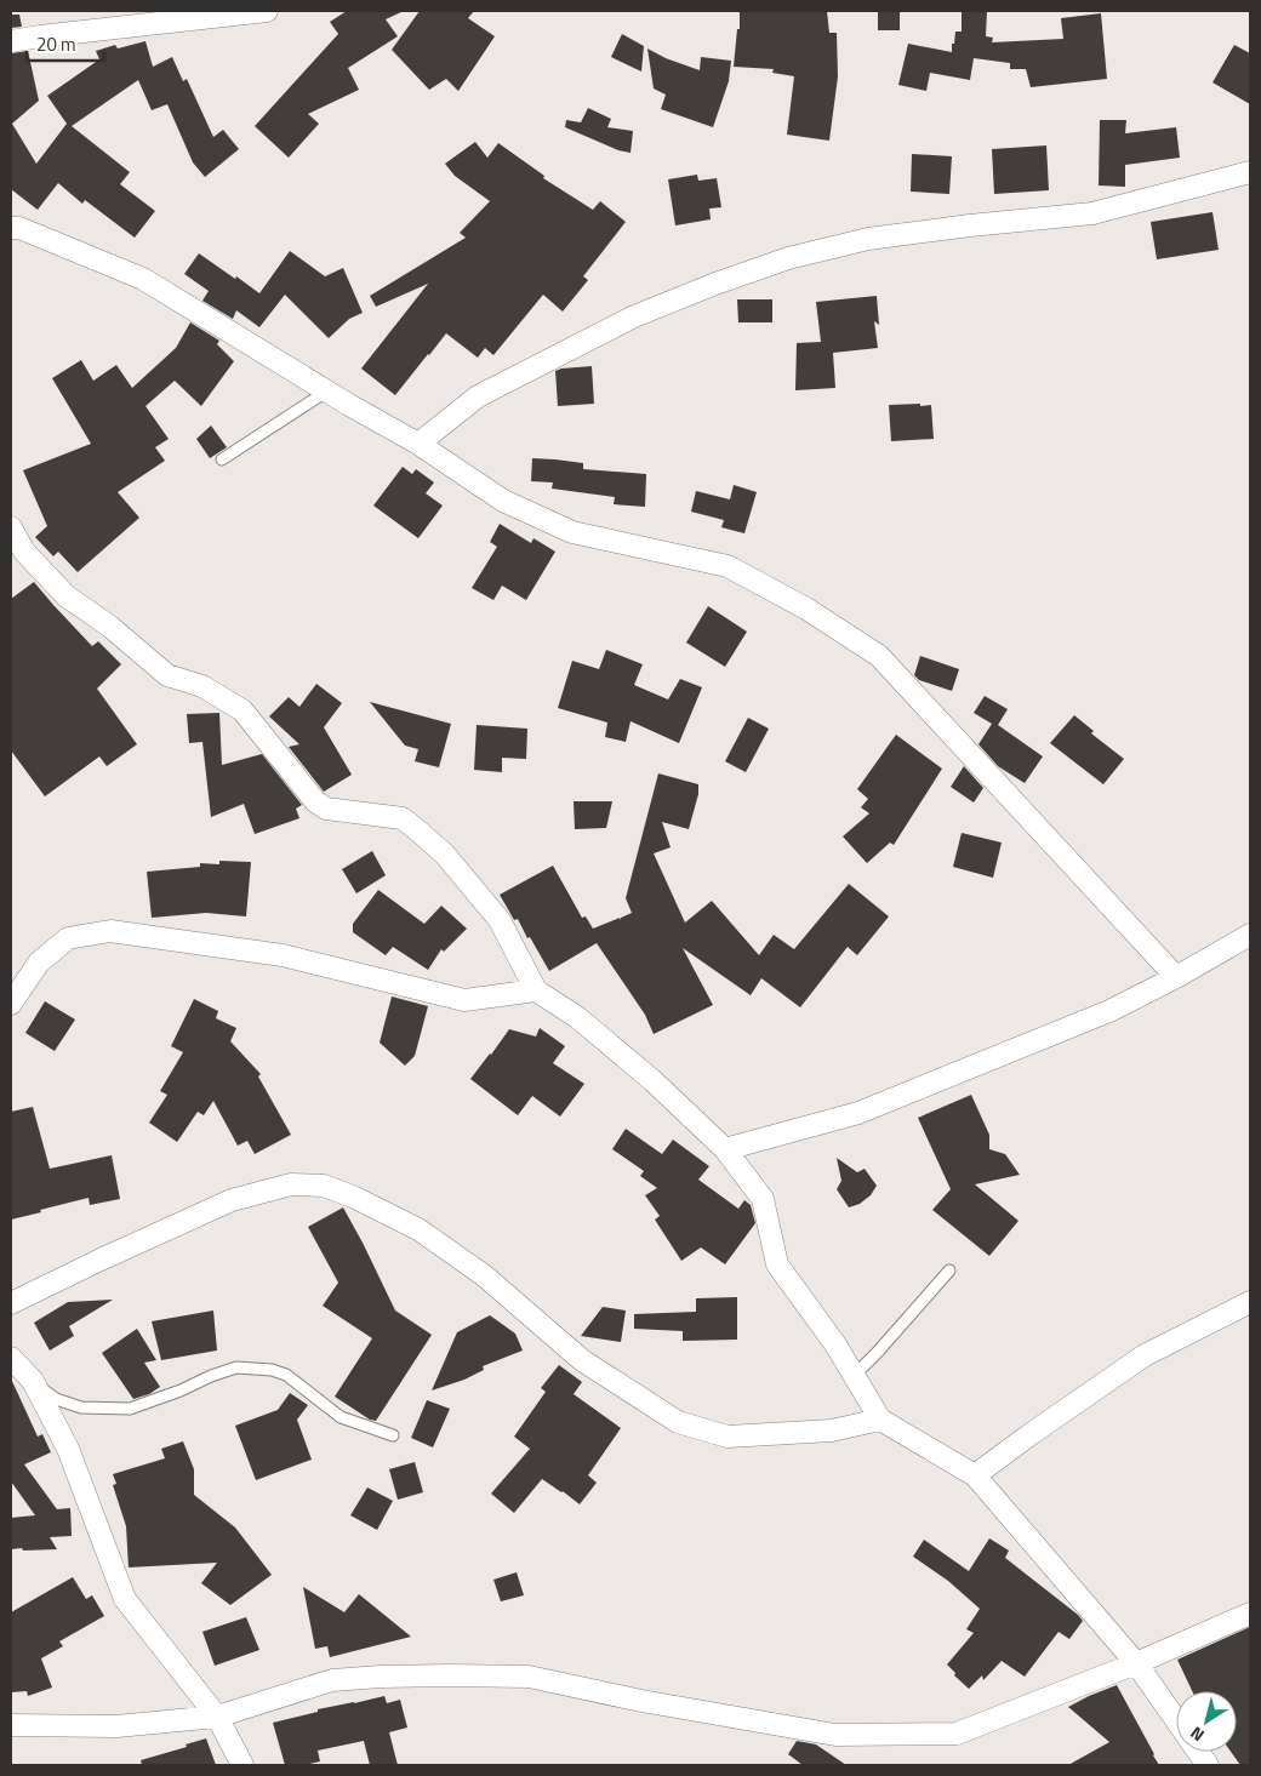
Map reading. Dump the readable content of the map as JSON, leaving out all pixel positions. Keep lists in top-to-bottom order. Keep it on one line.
{"scale_bar":"20 m","north":"bottom left"}
